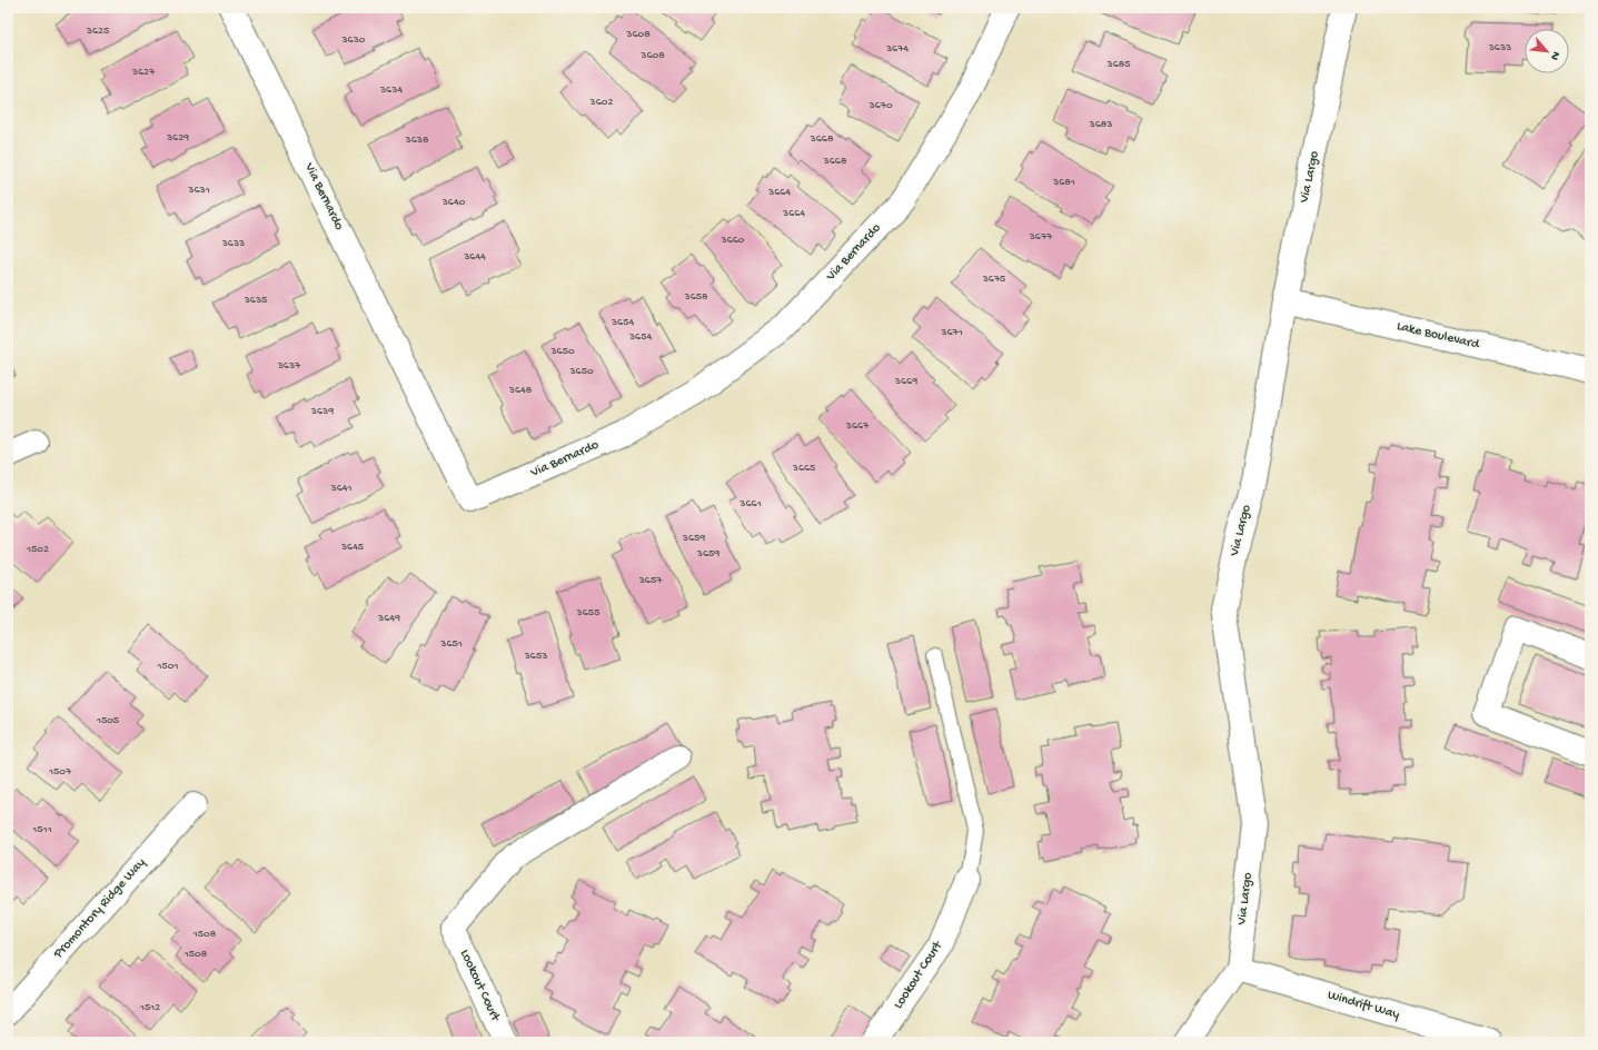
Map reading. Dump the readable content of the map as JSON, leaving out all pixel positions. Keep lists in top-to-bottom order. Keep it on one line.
{"streets":{"street":["Via Largo","Via Bernardo","Lake Boulevard","Promontory Ridge Way","Lookout Court","Windrift Way"]},"crossings":[["Via Largo","Lake Boulevard"],["Via Largo","Windrift Way"]],"house_numbers":["3625","3608","3630","3633","3674","3608","3685","3627","3634","3602","3670","3683","3629","3668","3638","3668","3681","3631","3664","3640","3664","3677","3660","3633","3644","3675","3658","3635","3654","3671","3654","3650","3637","3650","3669","3648","3639","3667","3665","3641","3661","3659","3645","1502","3659","3657","3655","3649","3651","3653","1501","1505","1507","1511","1508","1508","1512"],"north":"bottom right"}
